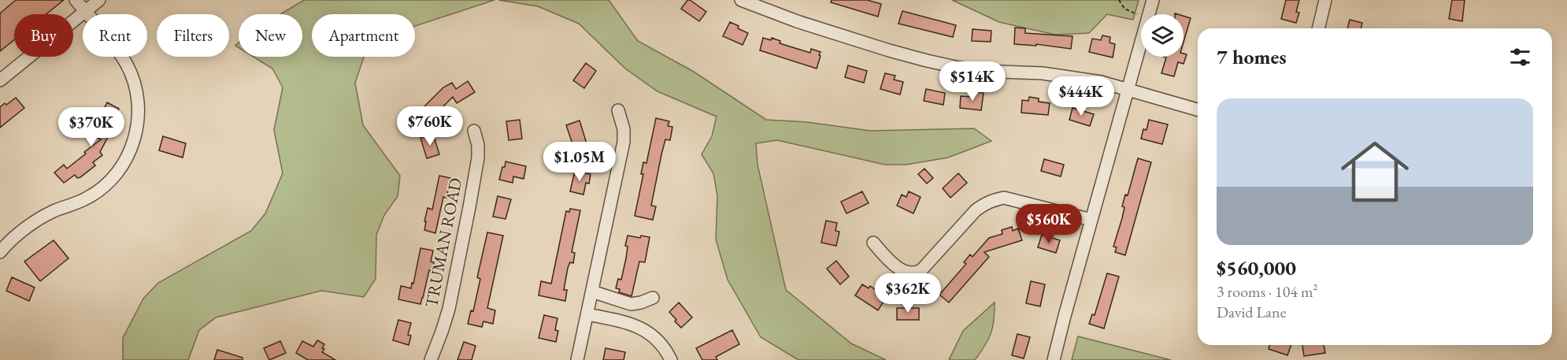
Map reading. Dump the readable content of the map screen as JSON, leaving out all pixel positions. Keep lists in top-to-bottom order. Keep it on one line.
{"streets":{"street":["TRUMAN ROAD"]},"page":{"chip":["Buy","Rent","Filters","New","Apartment"],"heading":"7 homes","price":["$514K","$444K","$760K","$370K","$1.05M","$560K","$362K"],"list":[{"name":"$560,000","note":"3 rooms · 104 m² · David Lane"}]}}
